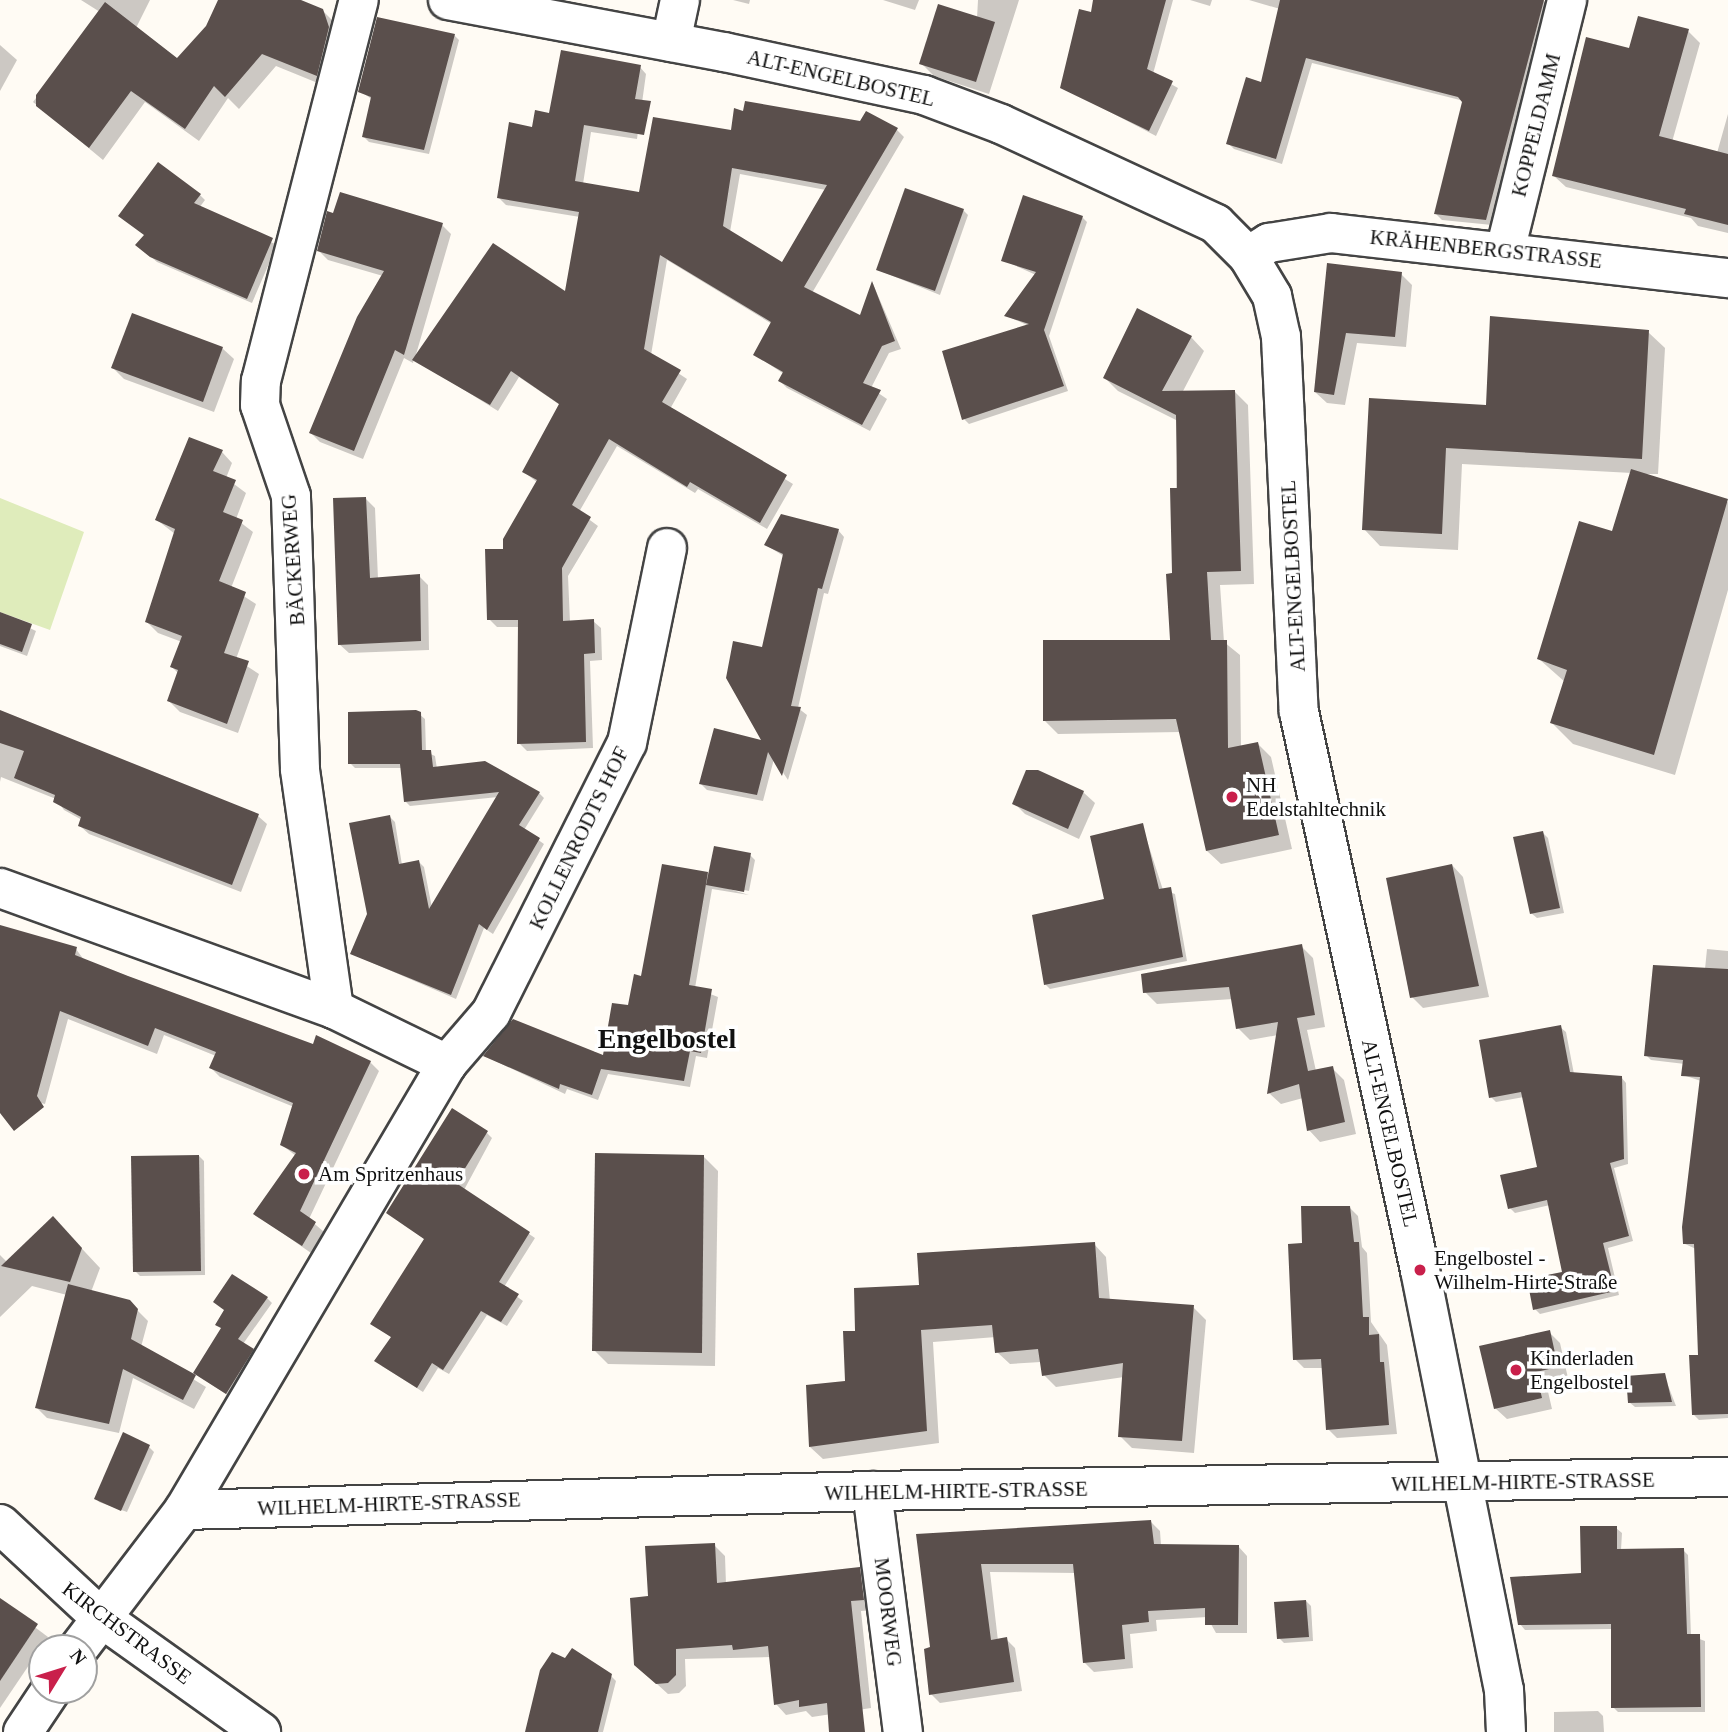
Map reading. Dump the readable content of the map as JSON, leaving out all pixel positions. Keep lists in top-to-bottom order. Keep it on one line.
{"streets":{"street":["ALT-ENGELBOSTEL","KOPPELDAMM","KRÄHENBERGSTRASSE","BÄCKERWEG","KOLLENRODTS HOF","WILHELM-HIRTE-STRASSE","MOORWEG","KIRCHSTRASSE"]},"crossings":[["ALT-ENGELBOSTEL","KRÄHENBERGSTRASSE"],["ALT-ENGELBOSTEL","WILHELM-HIRTE-STRASSE"],["KOPPELDAMM","KRÄHENBERGSTRASSE"],["WILHELM-HIRTE-STRASSE","MOORWEG"]],"districts":["Engelbostel"],"places":["NH Edelstahltechnik","Am Spritzenhaus","Engelbostel - Wilhelm-Hirte-Straße","Kinderladen Engelbostel"],"north":"top right"}
